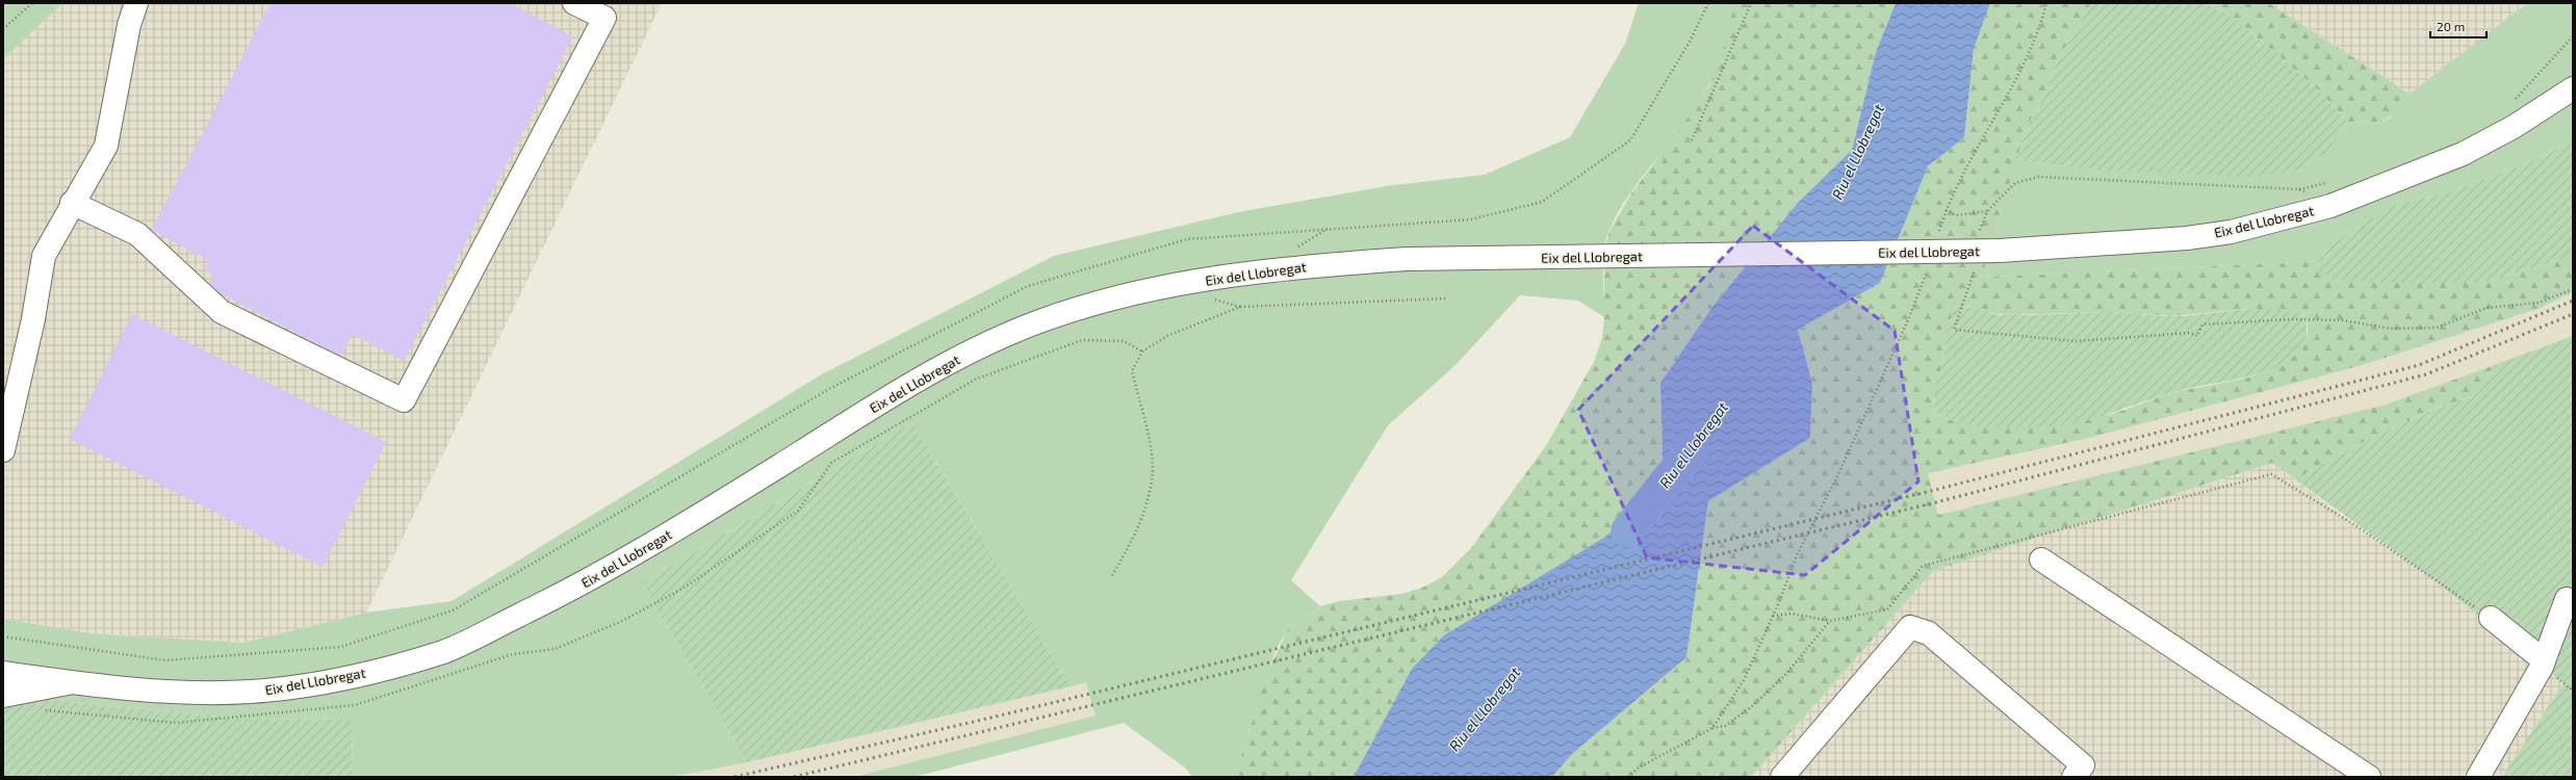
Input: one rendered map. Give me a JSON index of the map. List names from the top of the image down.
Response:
{
  "streets": {
    "main road": ["Eix del Llobregat"]
  },
  "water": ["Riu el Llobregat"],
  "scale_bar": "20 m"
}
